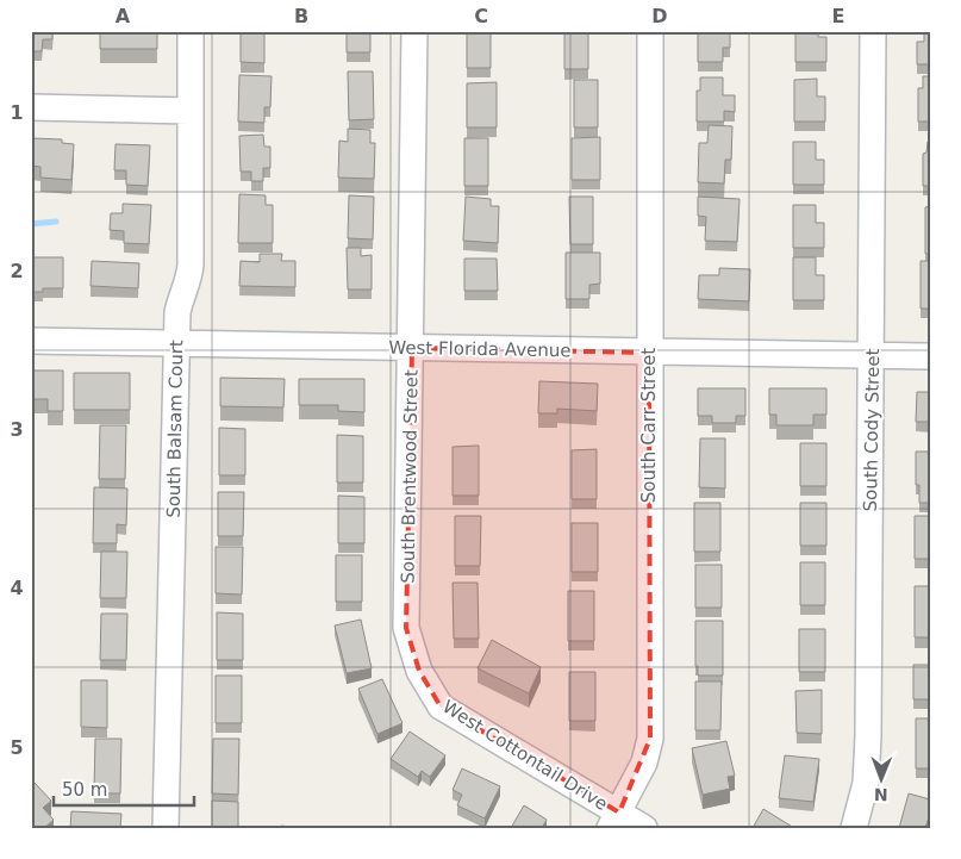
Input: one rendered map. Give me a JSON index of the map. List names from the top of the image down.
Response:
{
  "streets": {
    "street": [
      "West Florida Avenue",
      "South Carr Street",
      "South Balsam Court",
      "South Cody Street",
      "South Brentwood Street",
      "West Cottontail Drive"
    ]
  },
  "crossings": [
    ["West Florida Avenue", "South Carr Street"],
    ["West Florida Avenue", "South Balsam Court"],
    ["West Florida Avenue", "South Cody Street"],
    ["West Florida Avenue", "South Brentwood Street"],
    ["South Carr Street", "West Cottontail Drive"],
    ["South Brentwood Street", "West Cottontail Drive"]
  ],
  "scale_bar": "50 m",
  "north": "bottom",
  "grid": {
    "columns": [
      "A",
      "B",
      "C",
      "D",
      "E"
    ],
    "rows": [
      "1",
      "2",
      "3",
      "4",
      "5"
    ]
  }
}
